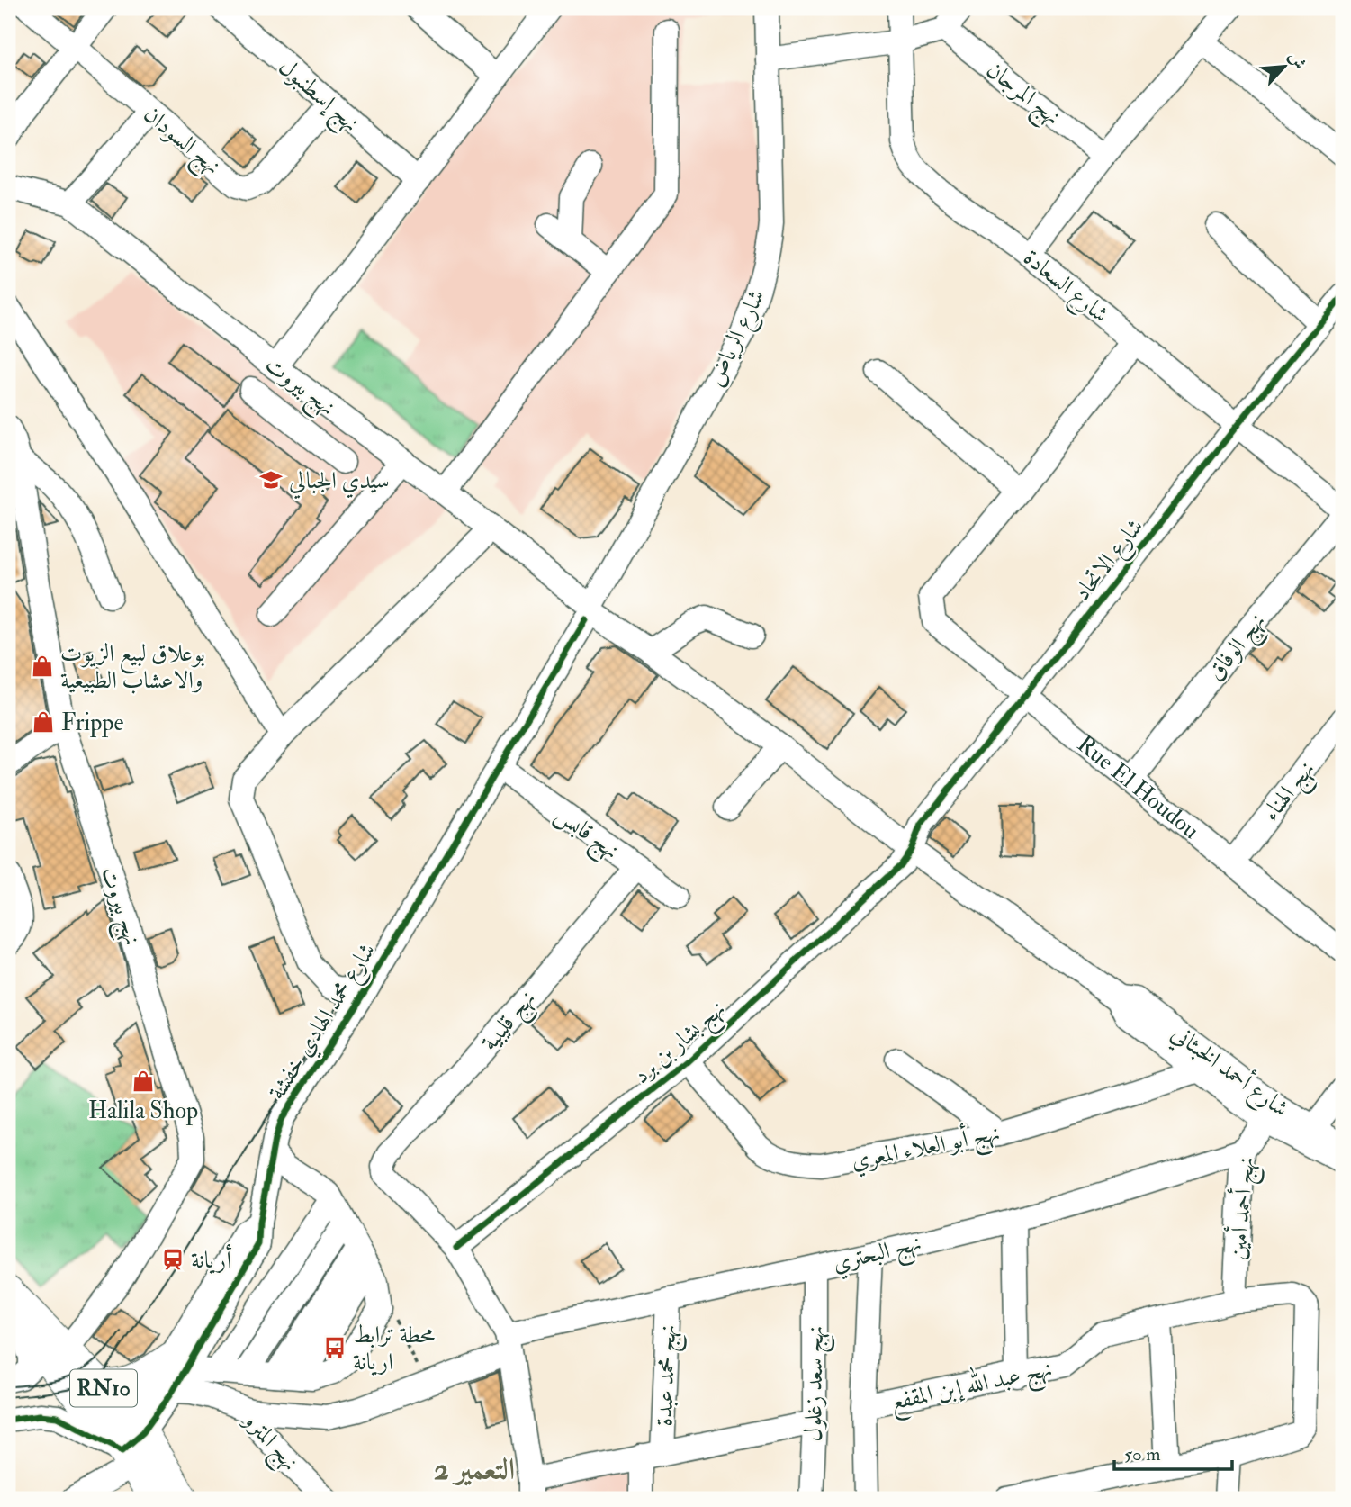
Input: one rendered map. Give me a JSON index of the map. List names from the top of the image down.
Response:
{
  "streets": {
    "main road": ["RN10"],
    "street": [
      "نهج المرجان",
      "نهج إسطنبول",
      "نهج السودان",
      "شارع السعادة",
      "شارع الرياض",
      "نهج بيروت",
      "شارع الاتحاد",
      "نهج الوفاق",
      "Rue El Houdou",
      "نهج الهناء",
      "نهج قابس",
      "نهج قليبية",
      "شارع محمد الهادي خفشة",
      "نهج بشار بن برد",
      "شارع أحمد الخبثاني",
      "نهج أبو العلاء المعري",
      "نهج أحمد أمين",
      "نهج البحتري",
      "نهج محمد عبدة",
      "نهج سعد زغلول",
      "نهج عبد الله إبن المقفع",
      "نهج المترو"
    ]
  },
  "crossings": [
    ["نهج إسطنبول", "نهج السودان"],
    ["شارع السعادة", "شارع الاتحاد"],
    ["شارع السعادة", "نهج الوفاق"],
    ["شارع الرياض", "نهج بيروت"],
    ["شارع الرياض", "شارع محمد الهادي خفشة"],
    ["نهج بيروت", "شارع الاتحاد"],
    ["نهج بيروت", "شارع محمد الهادي خفشة"],
    ["نهج بيروت", "نهج بشار بن برد"],
    ["نهج بيروت", "شارع أحمد الخبثاني"],
    ["نهج بيروت", "RN10"],
    ["شارع الاتحاد", "Rue El Houdou"],
    ["شارع الاتحاد", "نهج بشار بن برد"],
    ["نهج الوفاق", "Rue El Houdou"],
    ["Rue El Houdou", "نهج الهناء"],
    ["نهج قابس", "نهج قليبية"],
    ["نهج قابس", "شارع محمد الهادي خفشة"],
    ["نهج قليبية", "نهج بشار بن برد"],
    ["شارع محمد الهادي خفشة", "RN10"],
    ["شارع محمد الهادي خفشة", "نهج المترو"],
    ["نهج بشار بن برد", "نهج أبو العلاء المعري"],
    ["نهج أحمد أمين", "نهج البحتري"],
    ["نهج أحمد أمين", "نهج عبد الله إبن المقفع"],
    ["نهج البحتري", "نهج محمد عبدة"],
    ["نهج البحتري", "نهج سعد زغلول"],
    ["نهج البحتري", "نهج المترو"]
  ],
  "districts": ["التعمير 2"],
  "places": {
    "school or university": ["سيدي الجبالي"],
    "shop": ["بوعلاق لبيع الزيوت والاعشاب الطبيعية", "Frippe", "Halila Shop"],
    "station": ["أريانة"],
    "bus stop": ["محطة ترابط اريانة"]
  },
  "scale_bar": "50 m",
  "north": "top right"
}
